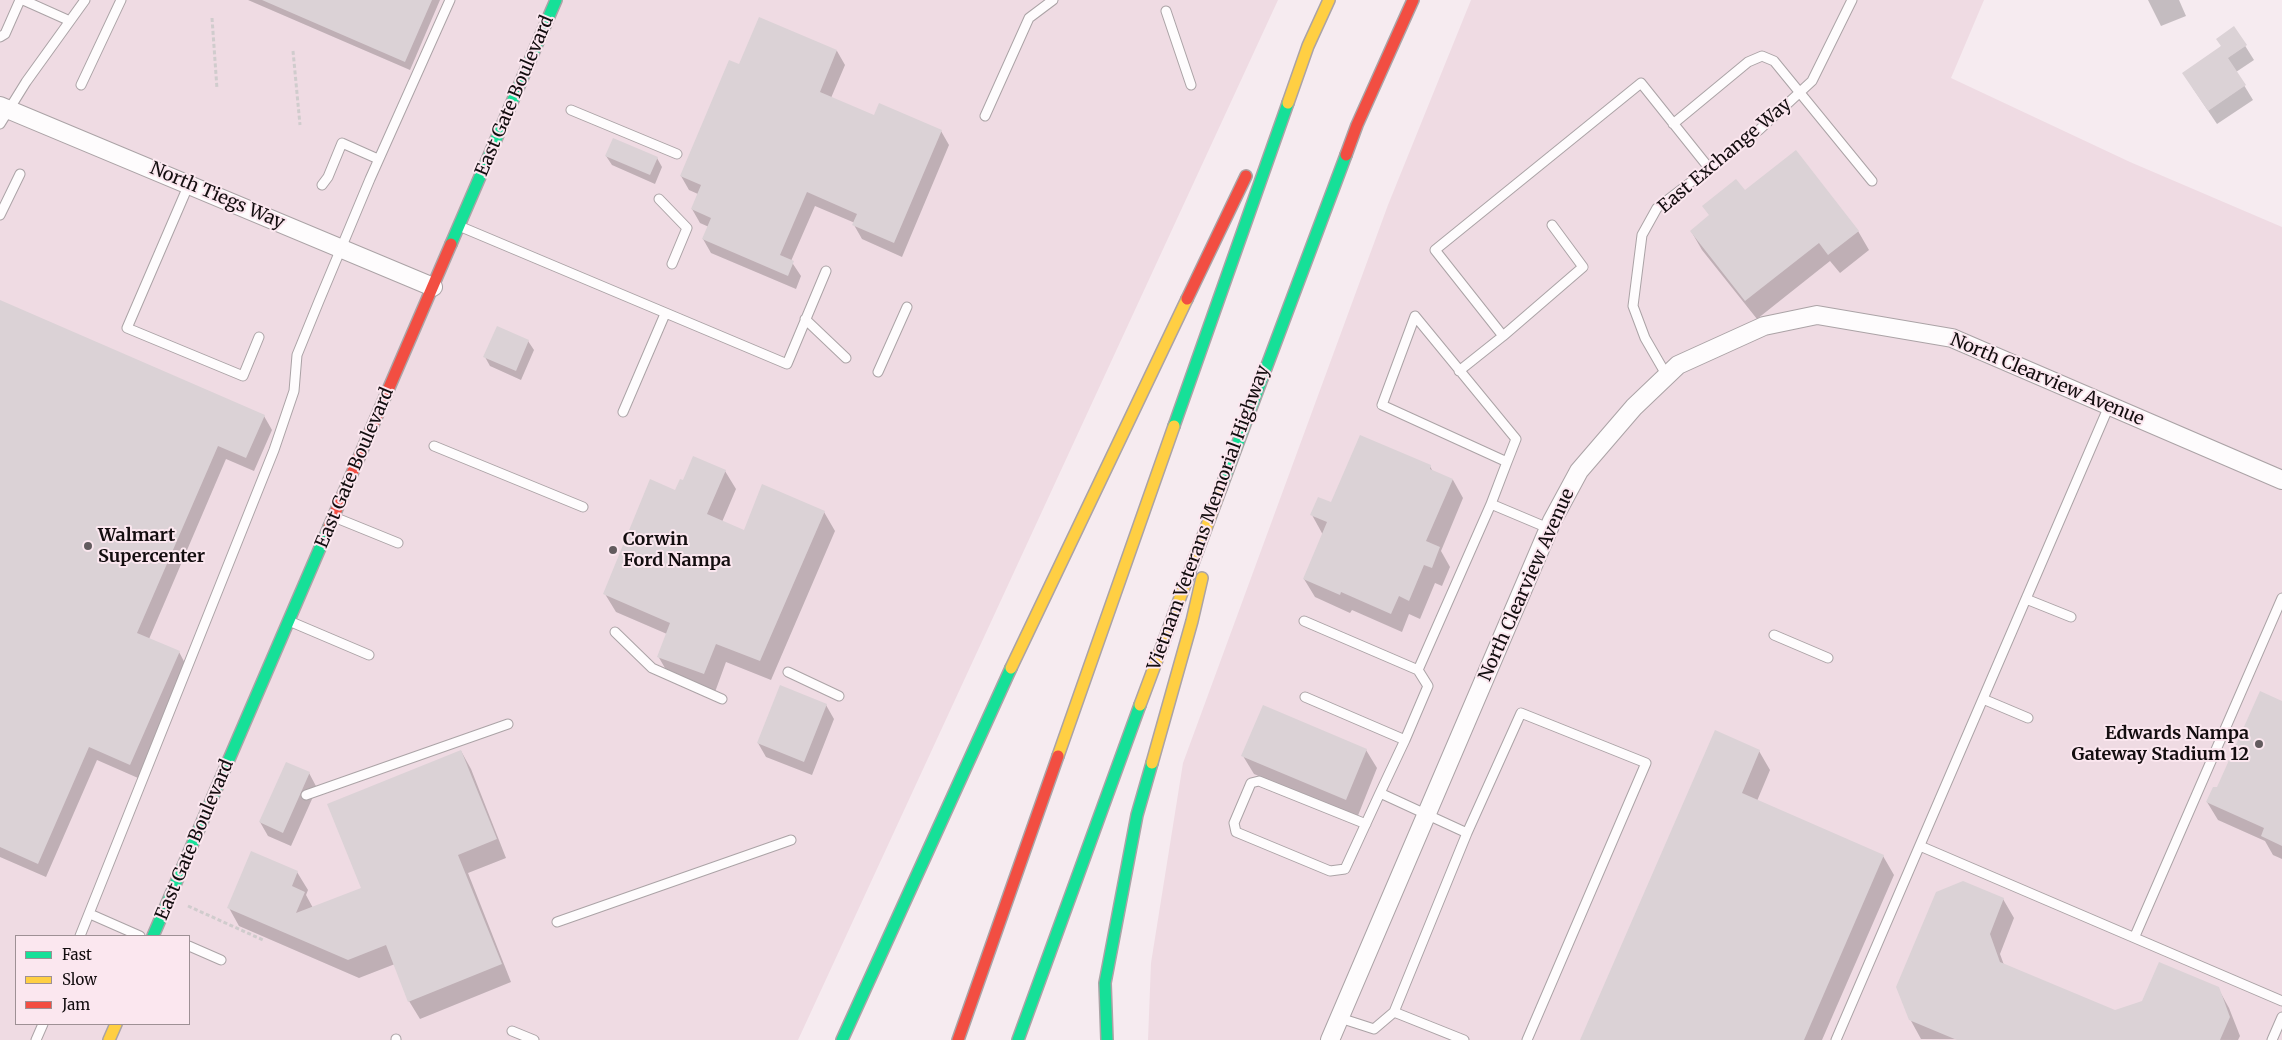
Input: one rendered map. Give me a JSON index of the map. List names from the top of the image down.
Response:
{
  "streets": {
    "main road": ["East Gate Boulevard", "Vietnam Veterans Memorial Highway"],
    "street": ["North Tiegs Way", "North Clearview Avenue"],
    "lane": ["East Exchange Way"]
  },
  "crossings": [
    ["East Gate Boulevard", "North Tiegs Way"],
    ["East Exchange Way", "North Clearview Avenue"]
  ],
  "places": ["Walmart Supercenter", "Corwin Ford Nampa", "Edwards Nampa Gateway Stadium 12"],
  "legend": ["Fast", "Slow", "Jam"]
}
